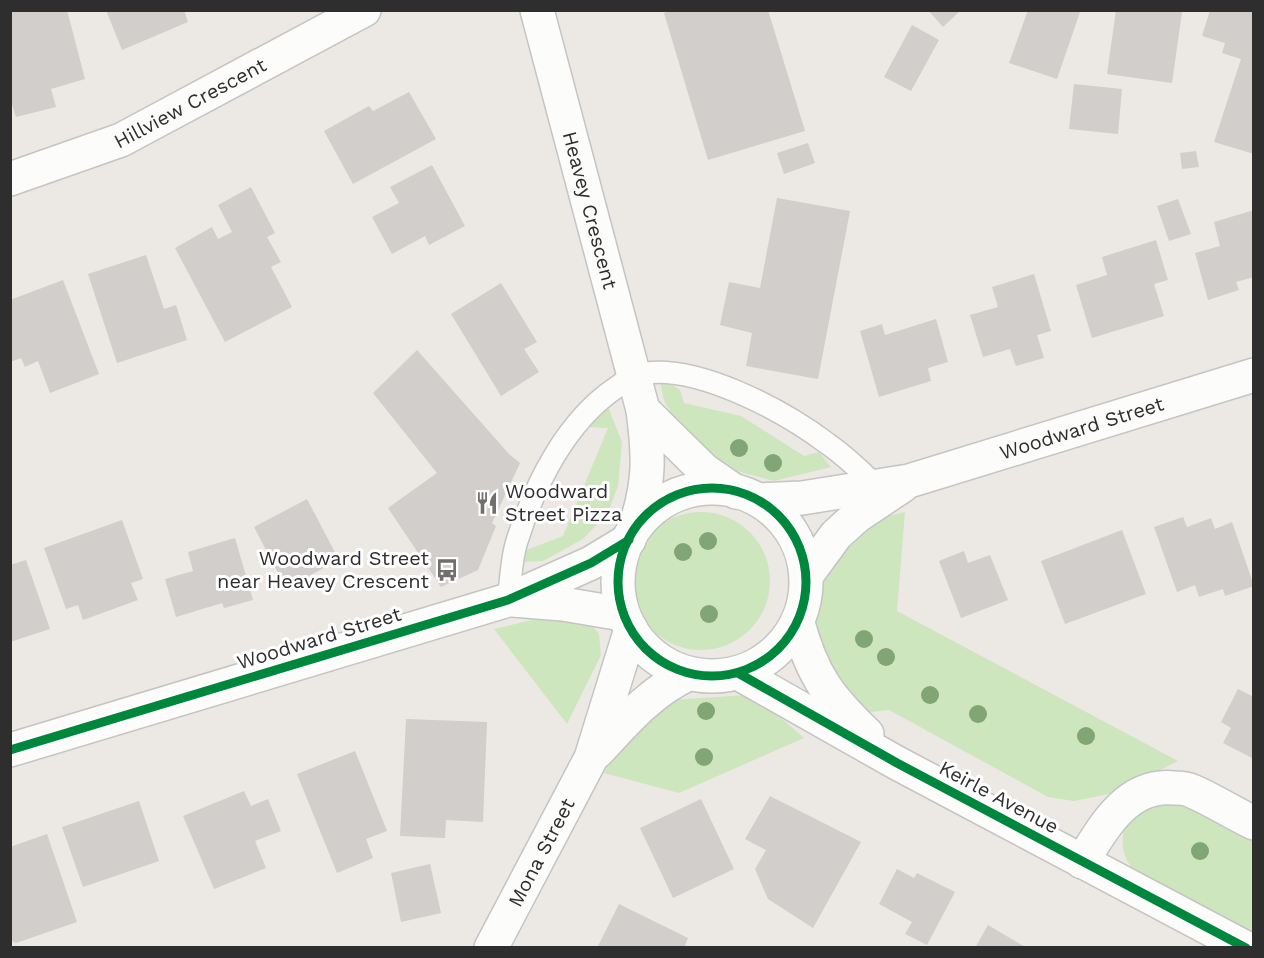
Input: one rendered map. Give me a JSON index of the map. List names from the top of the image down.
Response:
{
  "streets": {
    "street": [
      "Hillview Crescent",
      "Heavey Crescent",
      "Woodward Street",
      "Keirle Avenue",
      "Mona Street"
    ]
  },
  "crossings": [
    ["Heavey Crescent", "Woodward Street"],
    ["Heavey Crescent", "Keirle Avenue"],
    ["Heavey Crescent", "Mona Street"],
    ["Woodward Street", "Keirle Avenue"],
    ["Woodward Street", "Mona Street"],
    ["Keirle Avenue", "Mona Street"]
  ],
  "places": {
    "restaurant": ["Woodward Street Pizza"],
    "bus stop": ["Woodward Street near Heavey Crescent"]
  }
}
